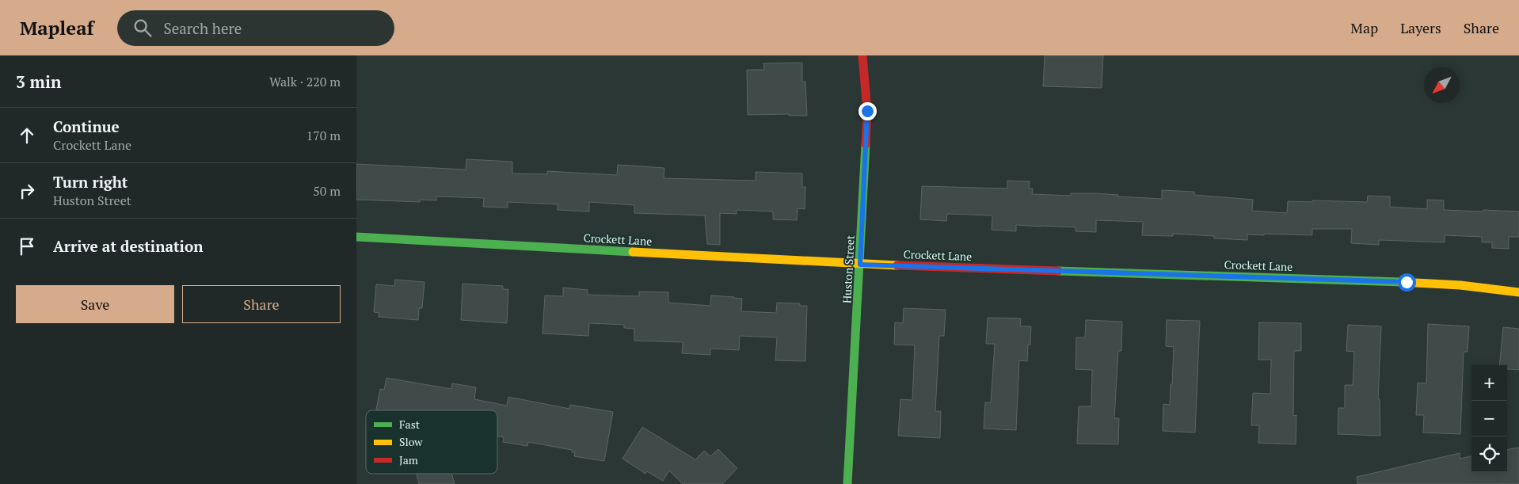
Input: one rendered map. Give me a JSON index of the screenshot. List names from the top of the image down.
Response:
{
  "streets": {
    "street": ["Crockett Lane", "Huston Street"]
  },
  "crossings": [
    ["Crockett Lane", "Huston Street"]
  ],
  "legend": ["Fast", "Slow", "Jam"],
  "north": "bottom left",
  "page": {
    "header": "Mapleaf",
    "search": "Search here",
    "nav": ["Map", "Layers", "Share"],
    "heading": ["3 min", "Walk · 220 m"],
    "list": [
      ["Continue", "Crockett Lane", "170 m"],
      ["Turn right", "Huston Street", "50 m"],
      "Arrive at destination"
    ],
    "buttons": ["Save", "Share"],
    "map_buttons": ["+", "−"]
  }
}
